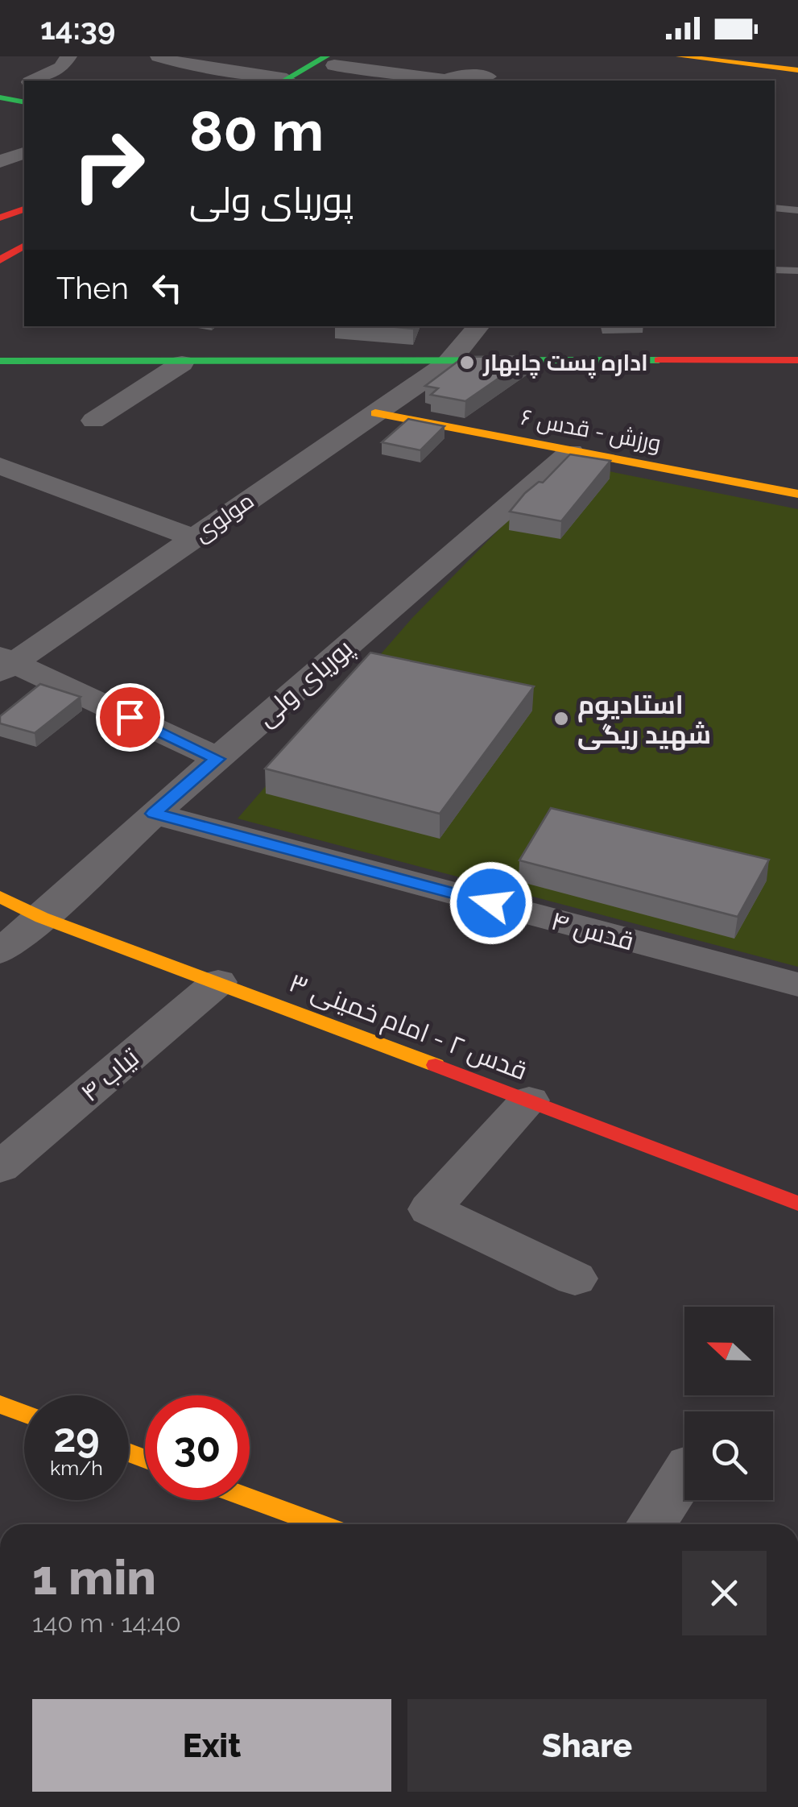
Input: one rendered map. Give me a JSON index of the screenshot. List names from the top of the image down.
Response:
{
  "streets": {
    "street": [
      "ورزش - قدس ۶",
      "مولوی",
      "پوریای ولی",
      "قدس ۴",
      "قدس ۲ - امام خمینی ۳",
      "تیاب ۴"
    ]
  },
  "crossings": [
    ["ورزش - قدس ۶", "مولوی"],
    ["ورزش - قدس ۶", "پوریای ولی"],
    ["پوریای ولی", "قدس ۴"],
    ["پوریای ولی", "قدس ۲ - امام خمینی ۳"],
    ["قدس ۲ - امام خمینی ۳", "تیاب ۴"]
  ],
  "places": ["اداره پست چابهار", "استادیوم شهید ریگی"],
  "north": "left",
  "page": {
    "status": "14:39",
    "turn": ["80 m", "پوریای ولی"],
    "then": "Then",
    "speed": "29 km/h",
    "limit": "30",
    "heading": ["1 min", "140 m · 14:40"],
    "buttons": ["Exit", "Share"]
  }
}
